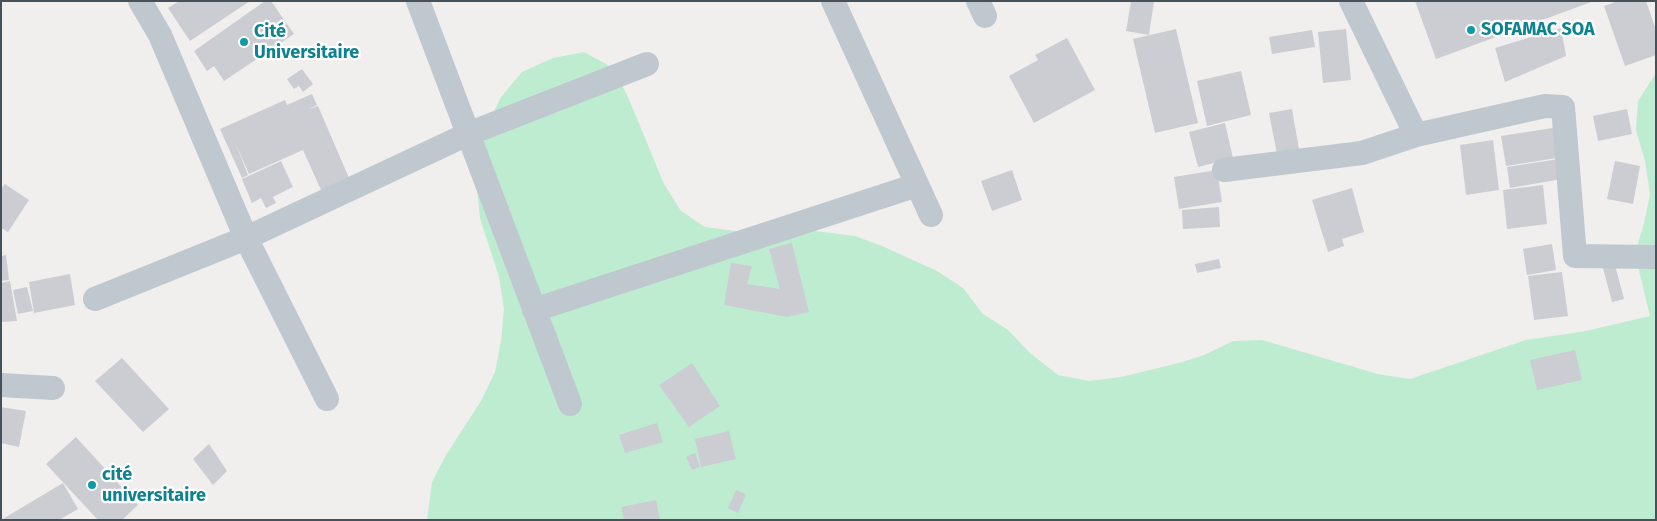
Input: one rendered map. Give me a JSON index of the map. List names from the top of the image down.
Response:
{
  "places": ["SOFAMAC SOA", "Cité Universitaire", "cité universitaire"]
}
